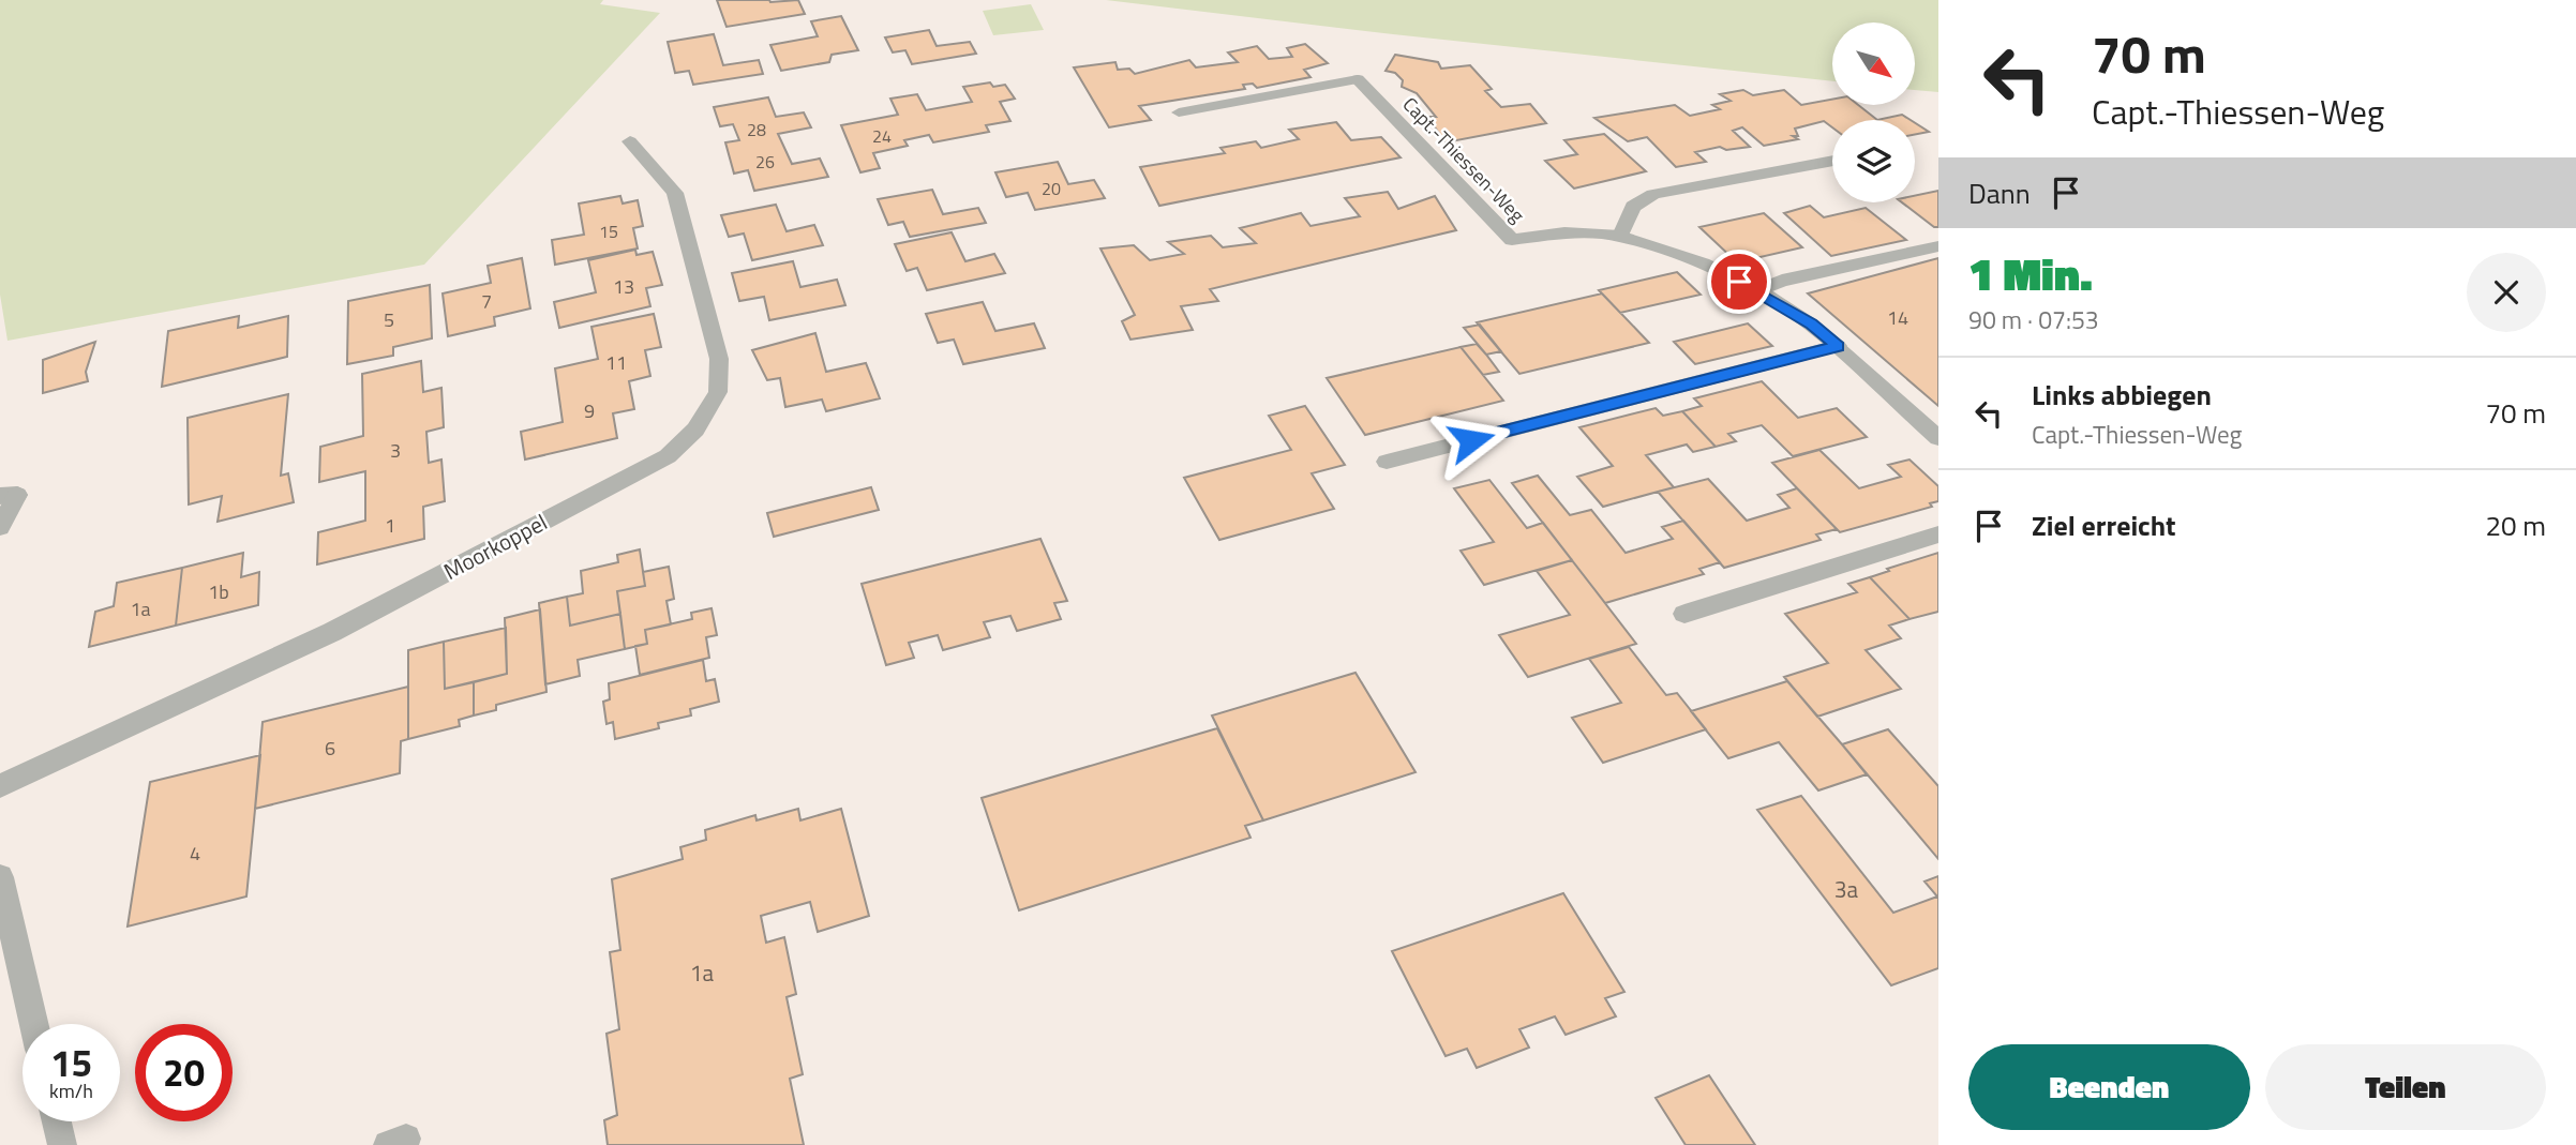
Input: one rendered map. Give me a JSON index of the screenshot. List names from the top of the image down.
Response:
{
  "streets": {
    "street": ["Capt.-Thiessen-Weg", "Moorkoppel"]
  },
  "house_numbers": [
    "28",
    "24",
    "26",
    "20",
    "15",
    "13",
    "7",
    "14",
    "5",
    "11",
    "9",
    "3",
    "1",
    "1b",
    "1a",
    "6",
    "4",
    "3a",
    "1a"
  ],
  "north": "bottom right",
  "page": {
    "turn": ["70 m", "Capt.-Thiessen-Weg"],
    "then": "Dann",
    "heading": ["1 Min.", "90 m · 07:53"],
    "list": [
      {
        "name": "Links abbiegen",
        "note": "Capt.-Thiessen-Weg",
        "value": "70 m"
      },
      {
        "name": "Ziel erreicht",
        "value": "20 m"
      }
    ],
    "speed": "15 km/h",
    "limit": "20",
    "buttons": ["Beenden", "Teilen"]
  }
}
